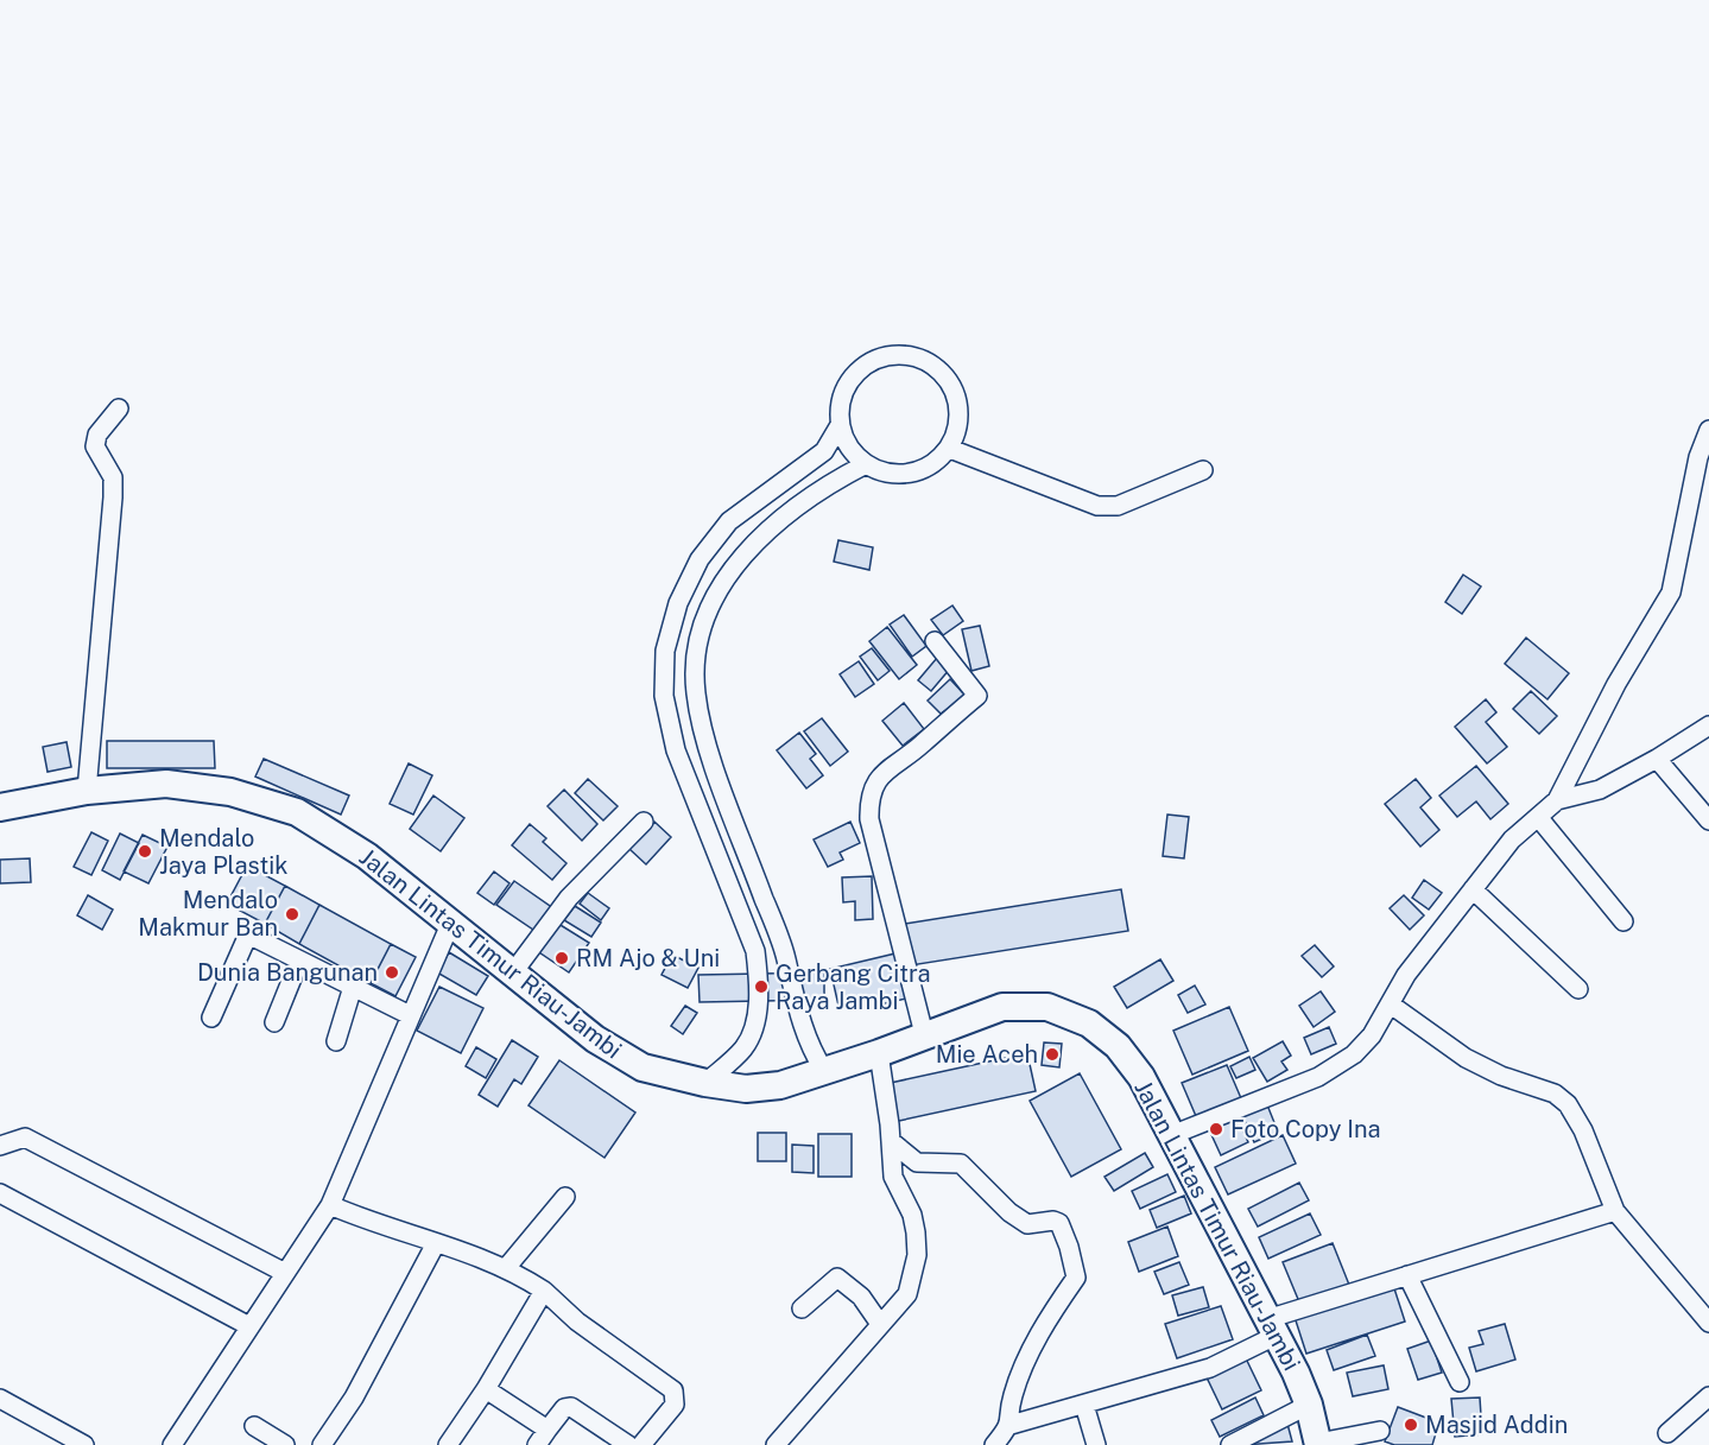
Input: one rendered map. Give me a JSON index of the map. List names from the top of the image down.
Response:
{
  "streets": {
    "highway": ["Jalan Lintas Timur Riau-Jambi"]
  },
  "places": [
    "Mendalo Jaya Plastik",
    "Mendalo Makmur Ban",
    "RM Ajo & Uni",
    "Dunia Bangunan",
    "Gerbang Citra Raya Jambi",
    "Mie Aceh",
    "Foto Copy Ina",
    "Masjid Addin"
  ]
}
